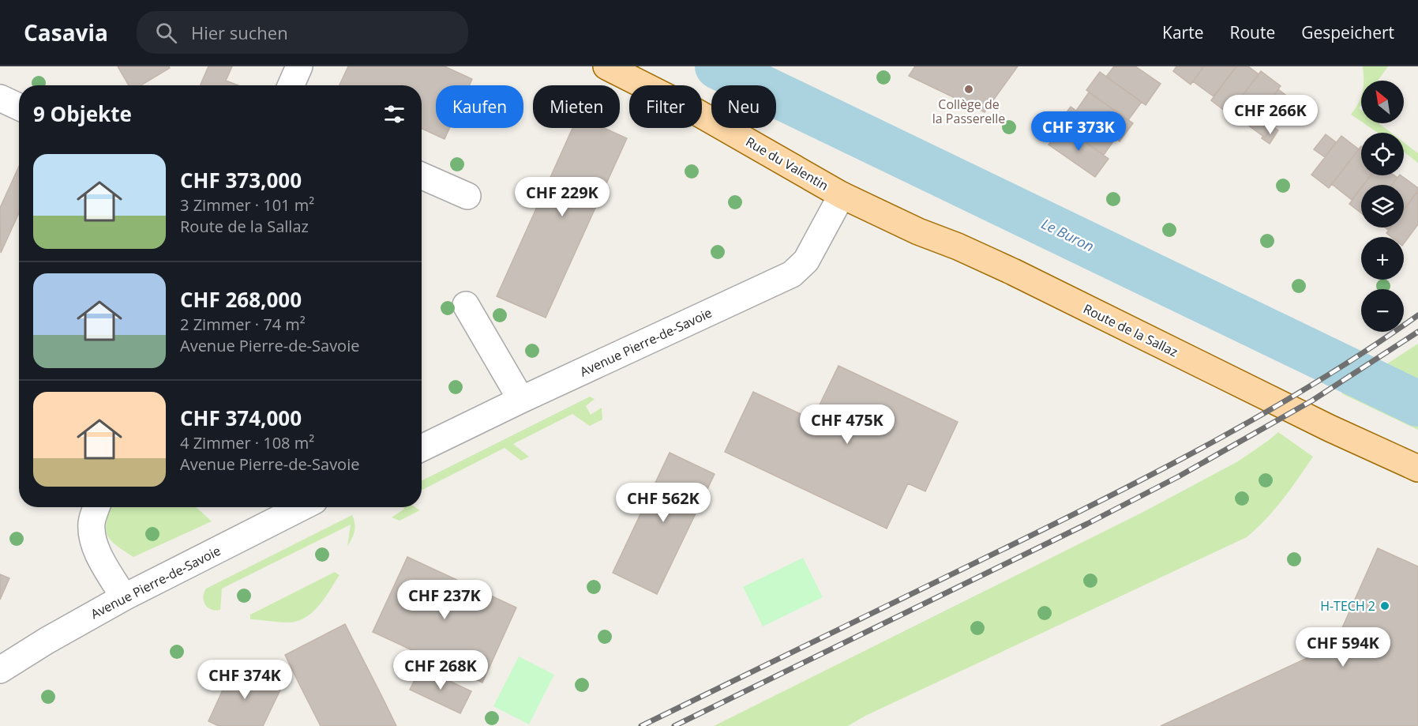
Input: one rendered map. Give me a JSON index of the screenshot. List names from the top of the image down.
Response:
{
  "streets": {
    "main road": ["Rue du Valentin", "Route de la Sallaz"],
    "street": ["Avenue Pierre-de-Savoie"]
  },
  "crossings": [
    ["Rue du Valentin", "Route de la Sallaz"],
    ["Rue du Valentin", "Avenue Pierre-de-Savoie"],
    ["Route de la Sallaz", "Avenue Pierre-de-Savoie"]
  ],
  "water": ["Le Buron"],
  "places": ["Collège de la Passerelle", "H-TECH 2"],
  "north": "top left",
  "page": {
    "header": "Casavia",
    "search": "Hier suchen",
    "nav": ["Karte", "Route", "Gespeichert"],
    "map_buttons": ["+", "−"],
    "chip": [
      "Kaufen",
      "Mieten",
      "Filter",
      "Neu"
    ],
    "heading": "9 Objekte",
    "price": [
      "CHF 266K",
      "CHF 373K",
      "CHF 229K",
      "CHF 475K",
      "CHF 562K",
      "CHF 237K",
      "CHF 594K",
      "CHF 268K",
      "CHF 374K"
    ],
    "list": [
      {
        "name": "CHF 373,000",
        "note": "3 Zimmer · 101 m² · Route de la Sallaz"
      },
      {
        "name": "CHF 268,000",
        "note": "2 Zimmer · 74 m² · Avenue Pierre-de-Savoie"
      },
      {
        "name": "CHF 374,000",
        "note": "4 Zimmer · 108 m² · Avenue Pierre-de-Savoie"
      }
    ]
  }
}
